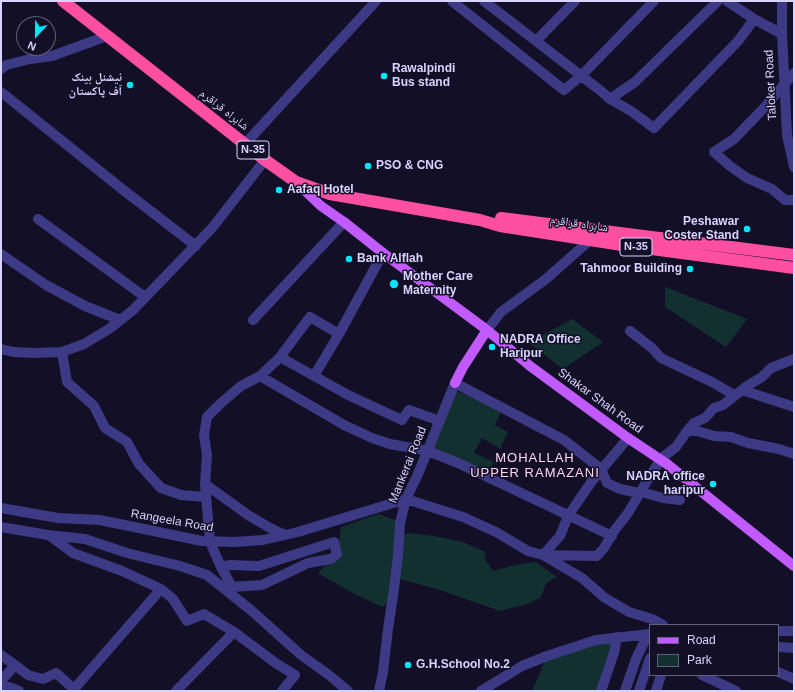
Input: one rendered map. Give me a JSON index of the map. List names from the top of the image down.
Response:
{
  "streets": {
    "highway": ["شاہراہ قراقرم", "N-35"],
    "main road": ["Shakar Shah Road", "Mankerai Road"],
    "street": ["Taloker Road", "Rangeela Road"]
  },
  "crossings": [
    ["شاہراہ قراقرم", "Shakar Shah Road"],
    ["Shakar Shah Road", "Mankerai Road"],
    ["Mankerai Road", "Rangeela Road"]
  ],
  "districts": ["MOHALLAH UPPER RAMAZANI"],
  "places": [
    "Rawalpindi Bus stand",
    "نیشنل بینک آف پاکستان",
    "PSO & CNG",
    "Aafaq Hotel",
    "Peshawar Coster Stand",
    "Bank Alflah",
    "Tahmoor Building",
    "Mother Care Maternity",
    "NADRA Office Haripur",
    "NADRA office haripur",
    "G.H.School No.2"
  ],
  "legend": ["Road", "Park"],
  "north": "bottom"
}
